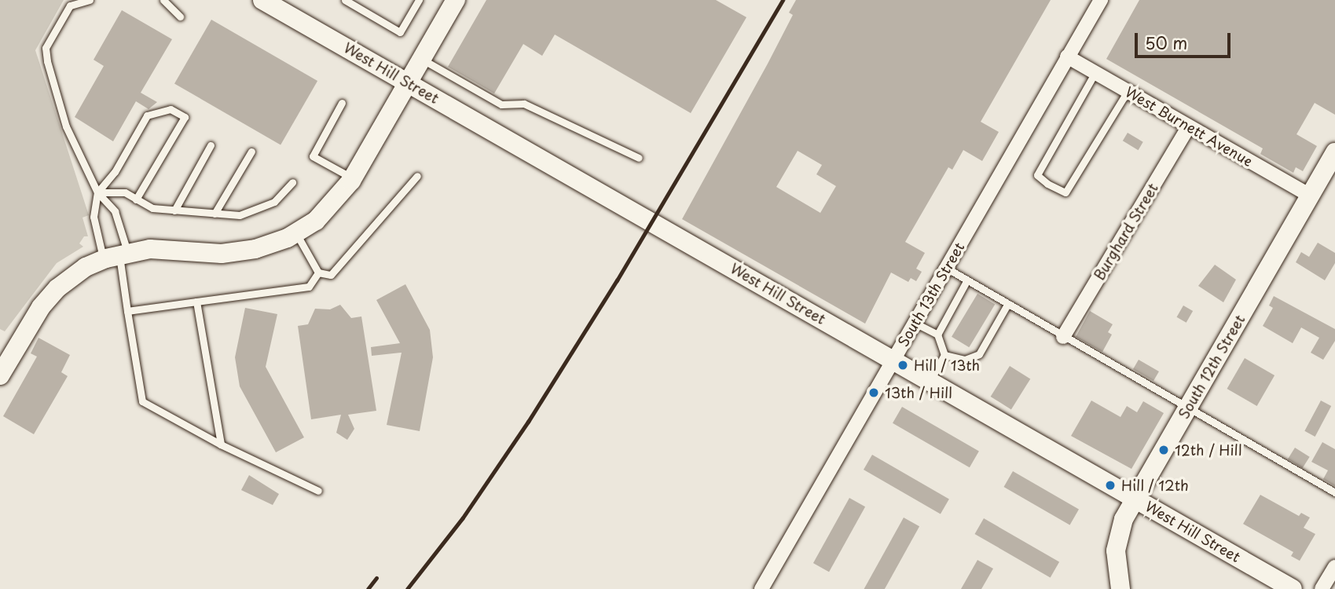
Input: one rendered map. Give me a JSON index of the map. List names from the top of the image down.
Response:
{
  "streets": {
    "street": [
      "West Hill Street",
      "West Burnett Avenue",
      "Burghard Street",
      "South 13th Street",
      "South 12th Street"
    ]
  },
  "crossings": [
    ["West Hill Street", "South 13th Street"],
    ["West Hill Street", "South 12th Street"],
    ["West Burnett Avenue", "Burghard Street"],
    ["West Burnett Avenue", "South 13th Street"],
    ["West Burnett Avenue", "South 12th Street"]
  ],
  "places": [
    "Hill / 13th",
    "13th / Hill",
    "12th / Hill",
    "Hill / 12th"
  ],
  "scale_bar": "50 m"
}
